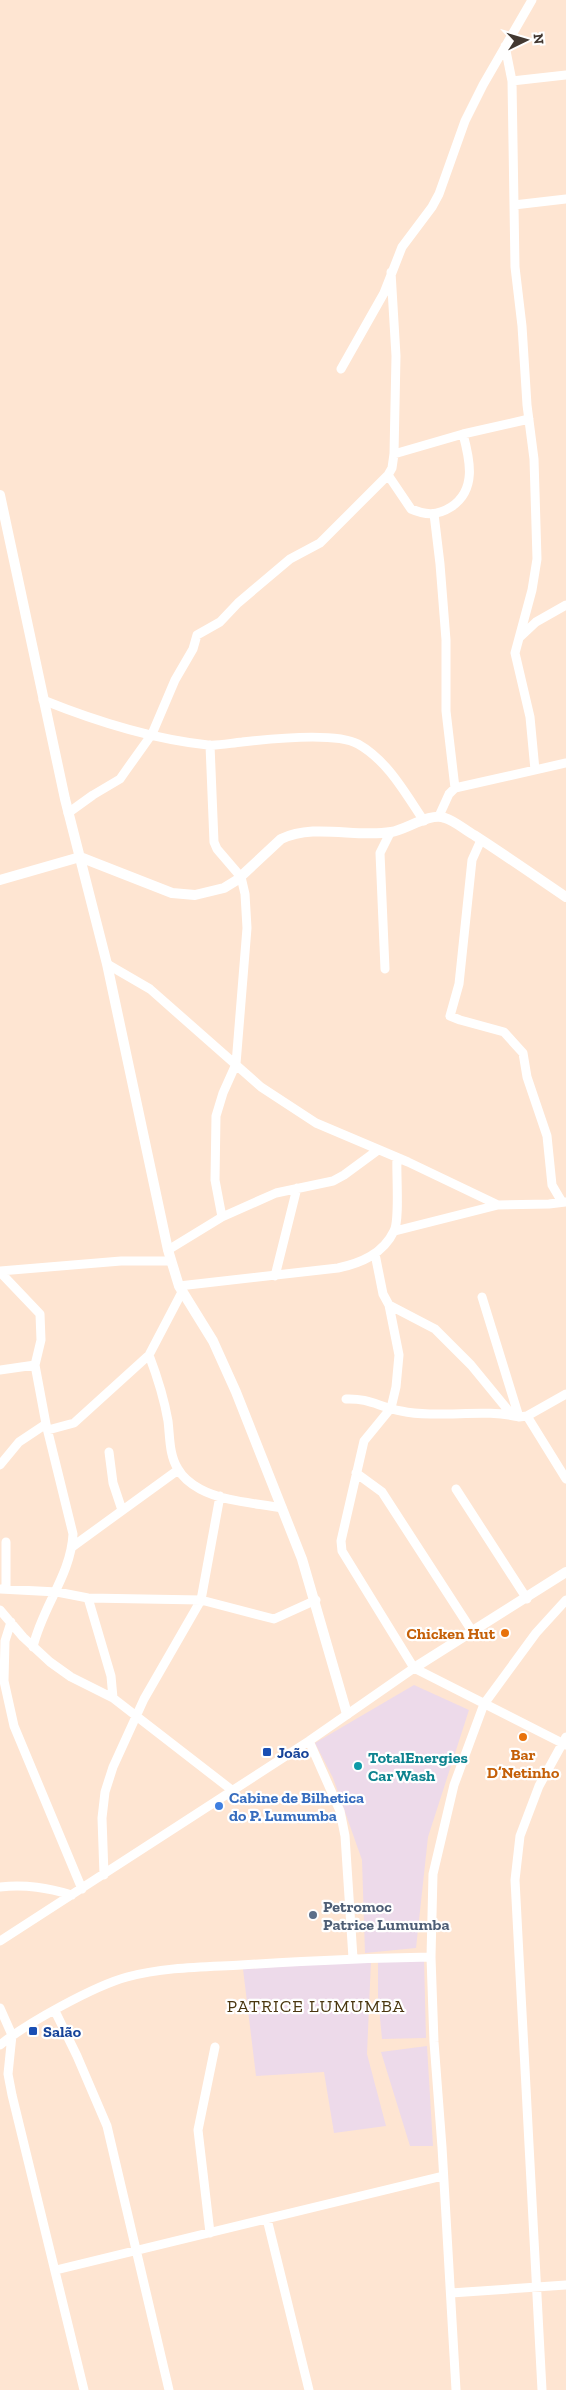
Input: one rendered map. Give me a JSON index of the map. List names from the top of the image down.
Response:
{
  "districts": ["PATRICE LUMUMBA"],
  "places": {
    "other": [
      "Chicken Hut",
      "Bar D’Netinho",
      "TotalEnergies Car Wash",
      "Cabine de Bilhetica do P. Lumumba",
      "Petromoc Patrice Lumumba"
    ],
    "transit": ["João", "Salão"]
  },
  "north": "right"
}
